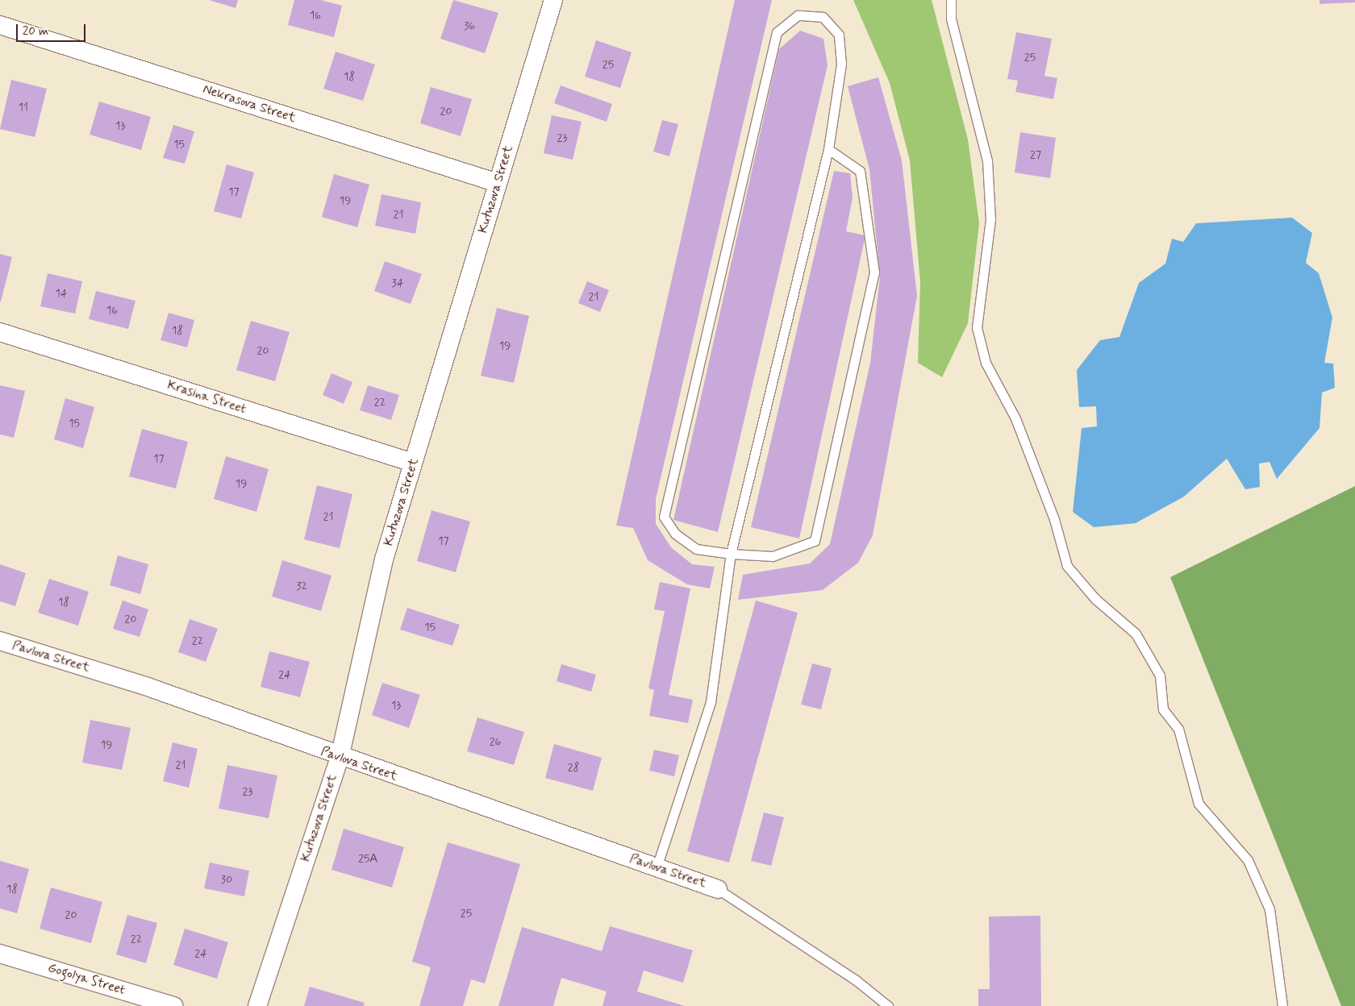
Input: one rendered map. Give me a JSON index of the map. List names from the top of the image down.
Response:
{
  "streets": {
    "street": [
      "Nekrasova Street",
      "Kutuzova Street",
      "Krasina Street",
      "Pavlova Street",
      "Gogolya Street"
    ]
  },
  "crossings": [
    ["Nekrasova Street", "Kutuzova Street"],
    ["Kutuzova Street", "Krasina Street"],
    ["Kutuzova Street", "Pavlova Street"]
  ],
  "house_numbers": [
    "16",
    "36",
    "25",
    "25",
    "18",
    "11",
    "20",
    "13",
    "23",
    "15",
    "27",
    "17",
    "19",
    "21",
    "34",
    "14",
    "21",
    "16",
    "18",
    "19",
    "20",
    "22",
    "15",
    "17",
    "19",
    "21",
    "17",
    "32",
    "18",
    "20",
    "15",
    "22",
    "24",
    "13",
    "26",
    "19",
    "21",
    "28",
    "23",
    "25А",
    "30",
    "18",
    "25",
    "20",
    "22",
    "24"
  ],
  "scale_bar": "20 m"
}
